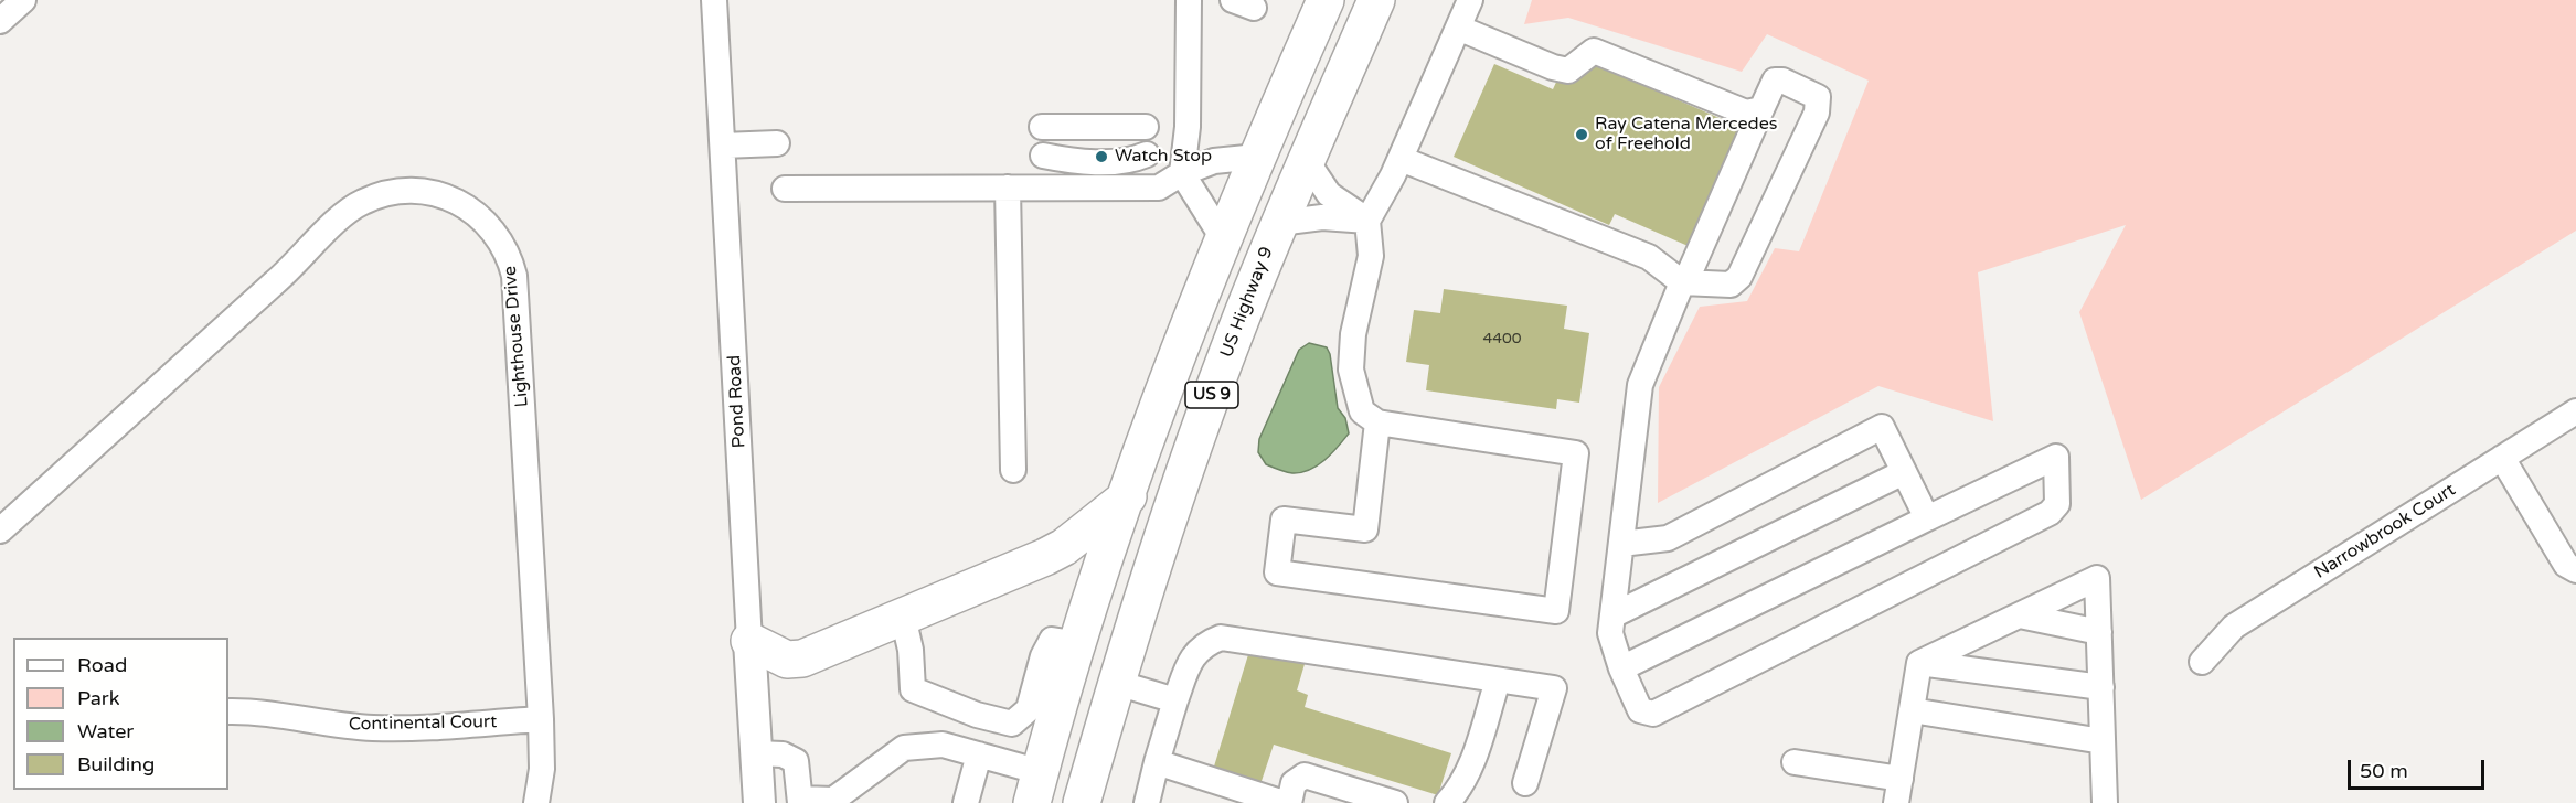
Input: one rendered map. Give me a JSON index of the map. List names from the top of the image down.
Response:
{
  "streets": {
    "highway": ["US Highway 9", "US 9"],
    "main road": ["Pond Road"],
    "street": ["Lighthouse Drive", "Narrowbrook Court", "Continental Court"]
  },
  "crossings": [
    ["Lighthouse Drive", "Continental Court"]
  ],
  "places": ["Ray Catena Mercedes of Freehold", "Watch Stop"],
  "house_numbers": ["4400"],
  "legend": [
    "Road",
    "Park",
    "Water",
    "Building"
  ],
  "scale_bar": "50 m"
}
